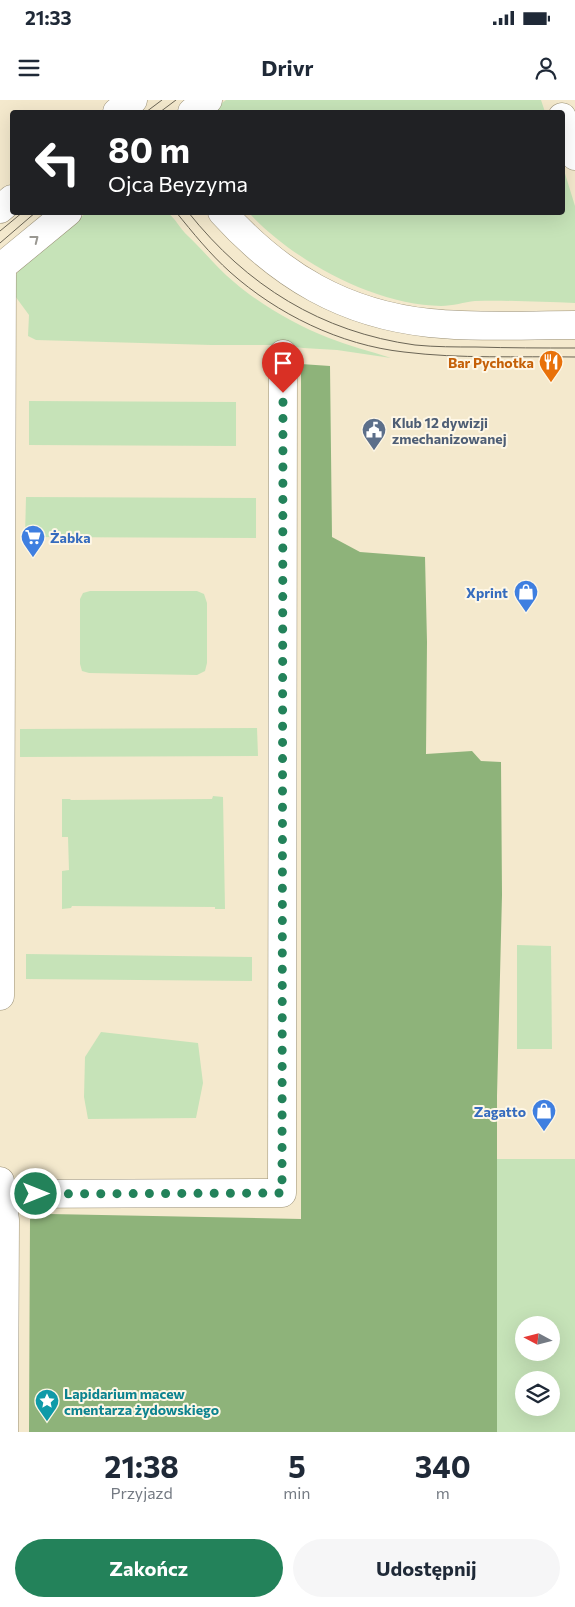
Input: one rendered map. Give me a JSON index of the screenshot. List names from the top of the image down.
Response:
{
  "places": {
    "restaurant": ["Bar Pychotka"],
    "public building": ["Klub 12 dywizji zmechanizowanej"],
    "supermarket": ["Żabka"],
    "shop": ["Xprint", "Zagatto"],
    "place": ["Lapidarium macew cmentarza żydowskiego"]
  },
  "north": "left",
  "page": {
    "status": "21:33",
    "header": "Drivr",
    "turn": ["80 m", "Ojca Beyzyma"],
    "eta": [
      "21:38",
      "Przyjazd",
      "5",
      "min",
      "340",
      "m"
    ],
    "buttons": ["Zakończ", "Udostępnij"]
  }
}
